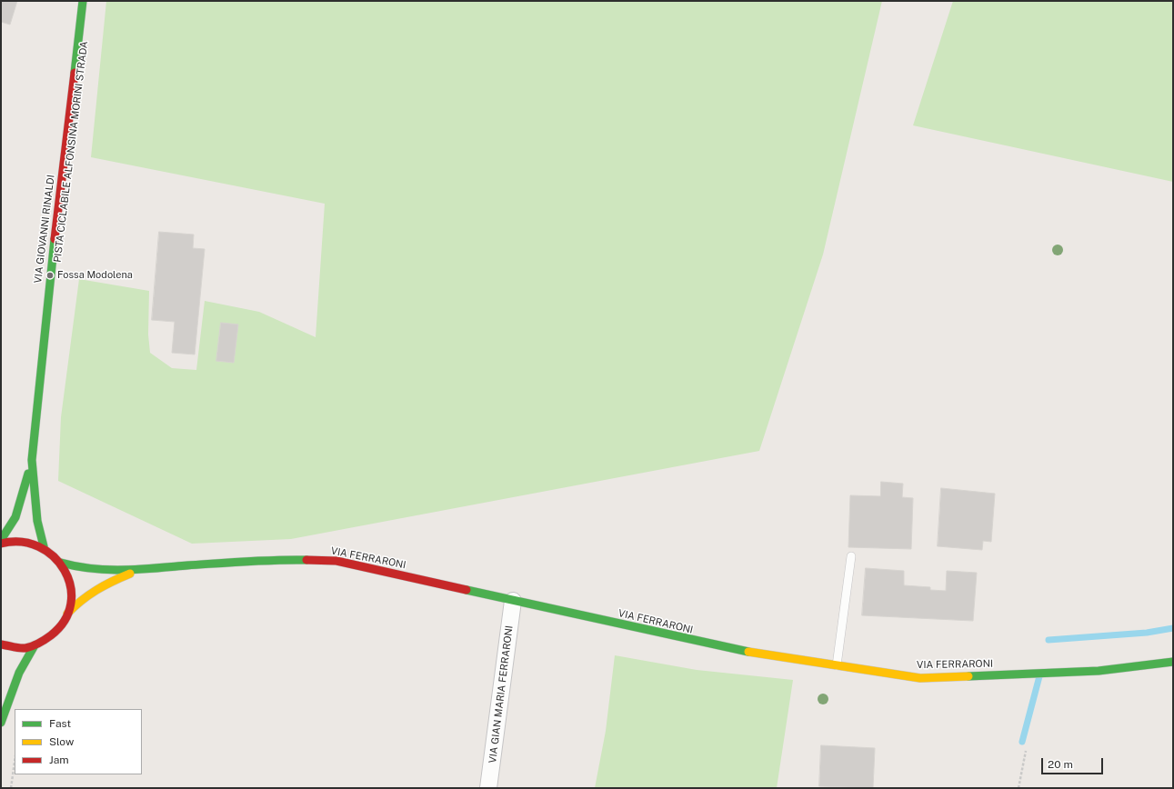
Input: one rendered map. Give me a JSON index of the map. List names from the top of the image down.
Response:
{
  "streets": {
    "main road": ["VIA GIOVANNI RINALDI", "VIA FERRARONI"],
    "street": ["VIA GIAN MARIA FERRARONI"]
  },
  "crossings": [
    ["VIA FERRARONI", "VIA GIAN MARIA FERRARONI"]
  ],
  "places": ["Fossa Modolena"],
  "legend": ["Fast", "Slow", "Jam"],
  "scale_bar": "20 m"
}
